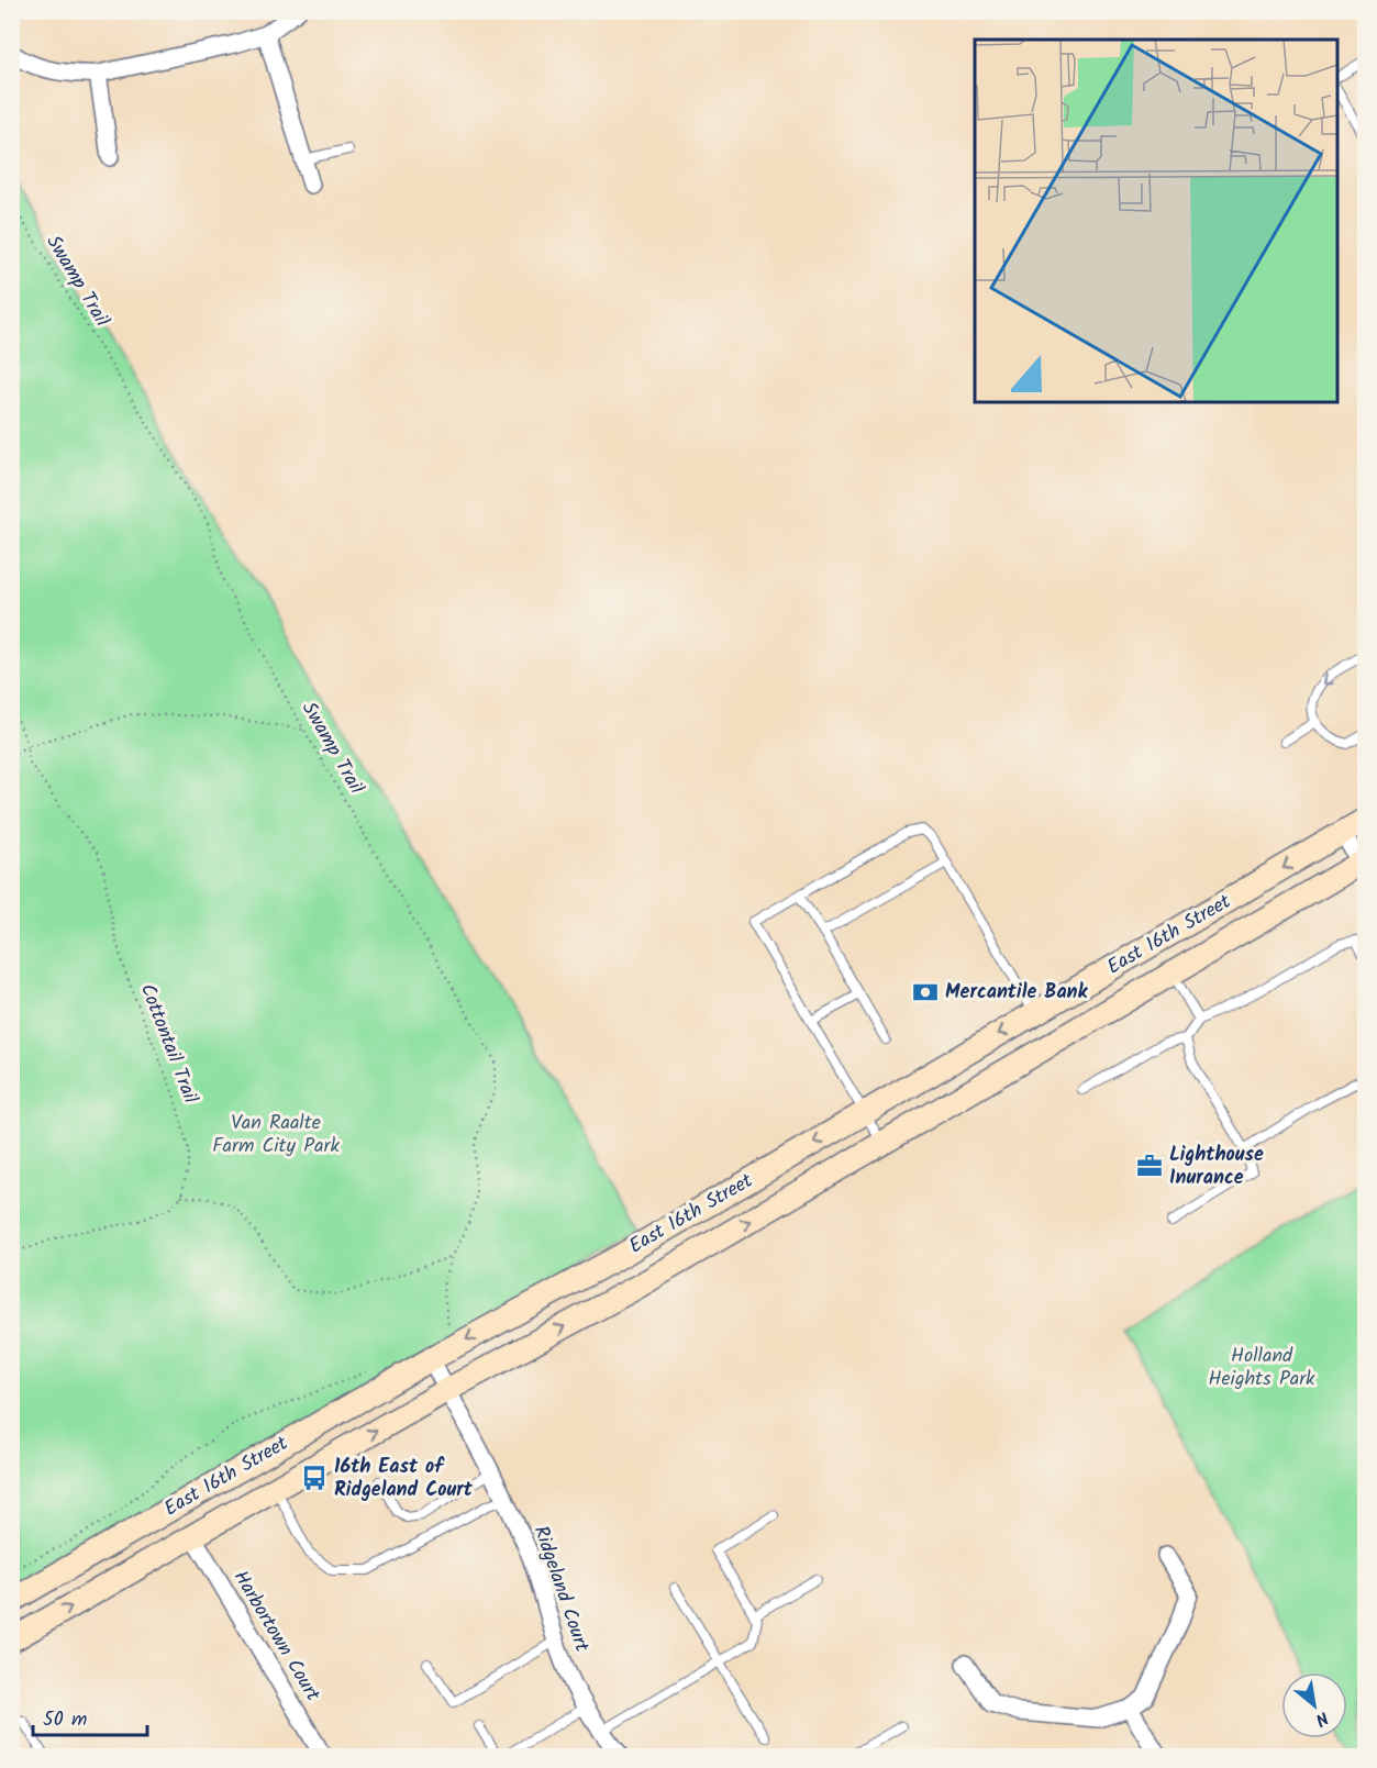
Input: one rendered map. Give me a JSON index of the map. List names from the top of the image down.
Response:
{
  "streets": {
    "main road": ["East 16th Street"],
    "street": ["Ridgeland Court", "Harbortown Court"],
    "path": ["Swamp Trail", "Cottontail Trail"]
  },
  "crossings": [
    ["East 16th Street", "Ridgeland Court"],
    ["East 16th Street", "Harbortown Court"]
  ],
  "parks": ["Van Raalte Farm City Park", "Holland Heights Park"],
  "places": {
    "bank": ["Mercantile Bank"],
    "office": ["Lighthouse Inurance"],
    "bus stop": ["16th East of Ridgeland Court"]
  },
  "scale_bar": "50 m",
  "north": "bottom right"
}
